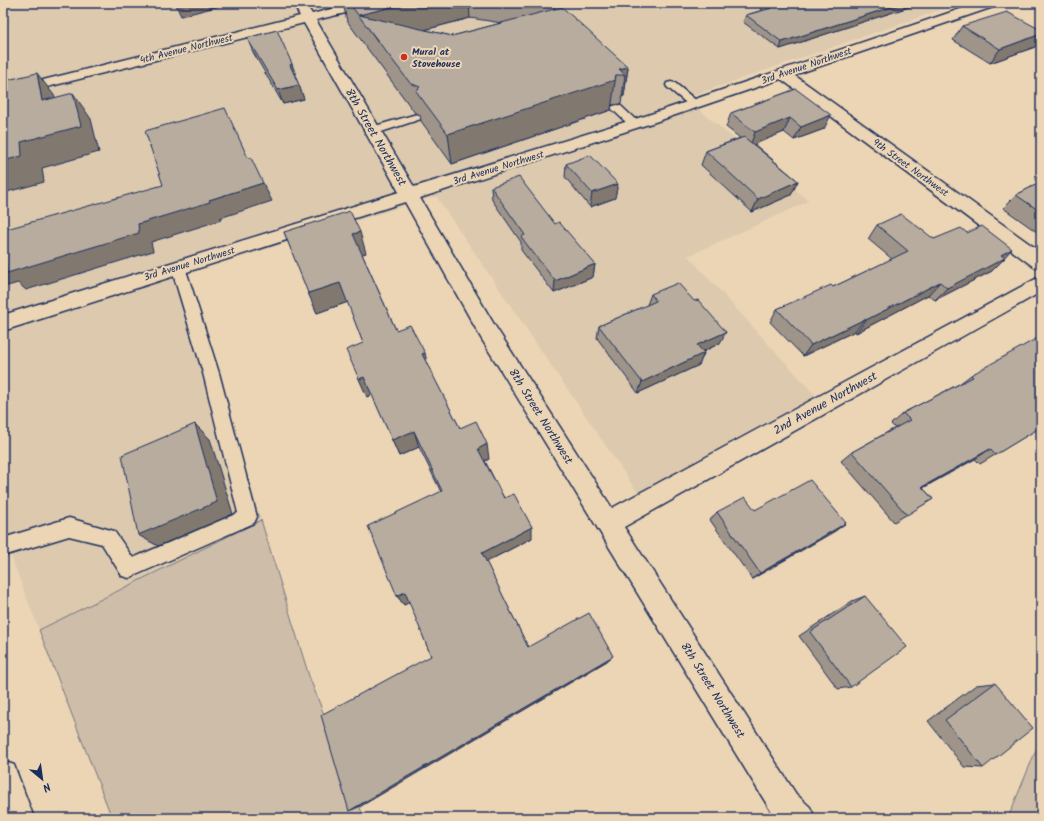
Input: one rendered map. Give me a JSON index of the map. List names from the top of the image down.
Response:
{
  "streets": {
    "street": [
      "4th Avenue Northwest",
      "3rd Avenue Northwest",
      "8th Street Northwest",
      "9th Street Northwest",
      "2nd Avenue Northwest"
    ]
  },
  "crossings": [
    ["4th Avenue Northwest", "8th Street Northwest"],
    ["3rd Avenue Northwest", "8th Street Northwest"],
    ["3rd Avenue Northwest", "9th Street Northwest"],
    ["8th Street Northwest", "2nd Avenue Northwest"]
  ],
  "places": ["Mural at Stovehouse"],
  "north": "bottom right"
}
